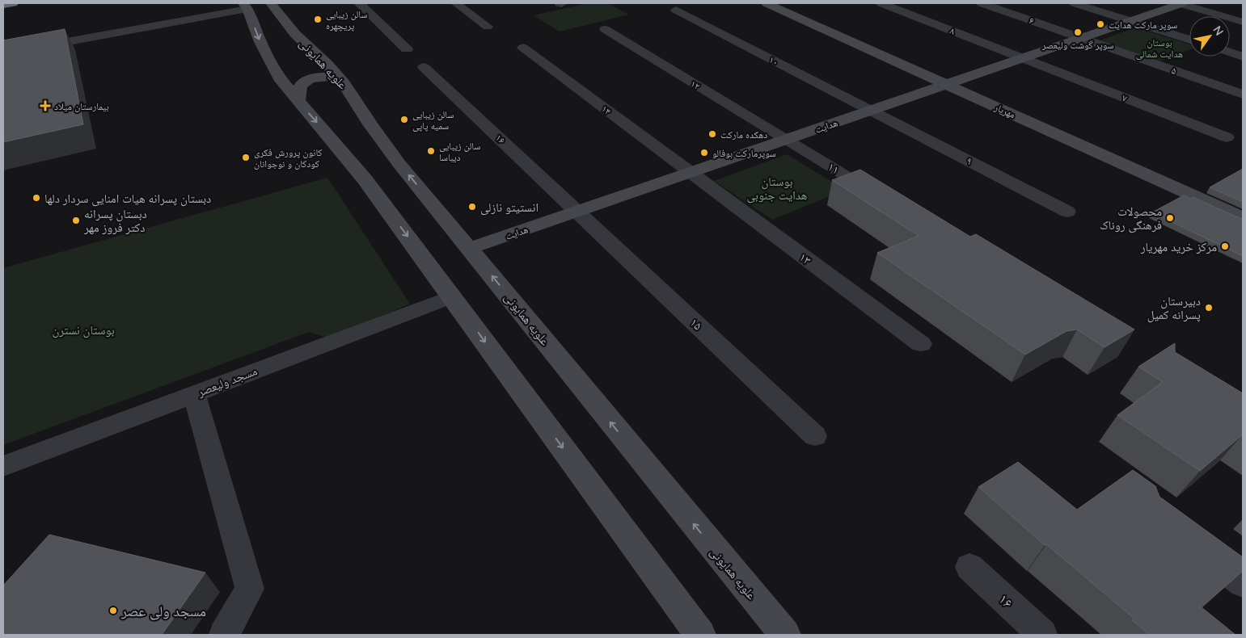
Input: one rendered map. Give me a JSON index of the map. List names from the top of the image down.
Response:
{
  "streets": {
    "main road": ["علویه همایونی", "مهریار", "هدایت"],
    "street": [
      "۶",
      "۸",
      "۱۰",
      "۵",
      "۱۲",
      "۷",
      "۱۴",
      "۱۶",
      "۹",
      "۱۱",
      "۱۳",
      "۱۵",
      "مسجد ولیعصر"
    ]
  },
  "crossings": [
    ["۶", "۵"],
    ["۶", "هدایت"],
    ["۸", "۷"],
    ["۸", "هدایت"],
    ["۱۰", "هدایت"],
    ["۱۰", "۹"],
    ["علویه همایونی", "هدایت"],
    ["۵", "هدایت"],
    ["۱۲", "هدایت"],
    ["۱۲", "۱۱"],
    ["۷", "هدایت"],
    ["۱۴", "هدایت"],
    ["۱۴", "۱۳"],
    ["مهریار", "هدایت"],
    ["هدایت", "۱۶"],
    ["هدایت", "۹"],
    ["هدایت", "۱۱"],
    ["هدایت", "۱۳"],
    ["هدایت", "۱۵"],
    ["۱۶", "۱۵"]
  ],
  "parks": ["بوستان هدایت شمالی", "بوستان هدایت جنوبی", "بوستان نسترن"],
  "places": {
    "other": [
      "سالن زیبایی پریچهره",
      "سوپر مارکت هدایت",
      "سوپر گوشت ولیعصر",
      "سالن زیبایی سمیه پاپی",
      "دهکده مارکت",
      "سالن زیبایی دیباسا",
      "سوپرمارکت بوفالو",
      "کانون پرورش فکری کودکان و نوجوانان",
      "دبستان پسرانه هیات امنایی سردار دلها",
      "انستیتو نازلی",
      "محصولات فرهنگی روناک",
      "دبستان پسرانه دکتر فروز مهر",
      "مرکز خرید مهریار",
      "دبیرستان پسرانه کمیل",
      "مسجد ولی عصر"
    ],
    "health": ["بیمارستان میلاد"]
  },
  "north": "top right"
}
